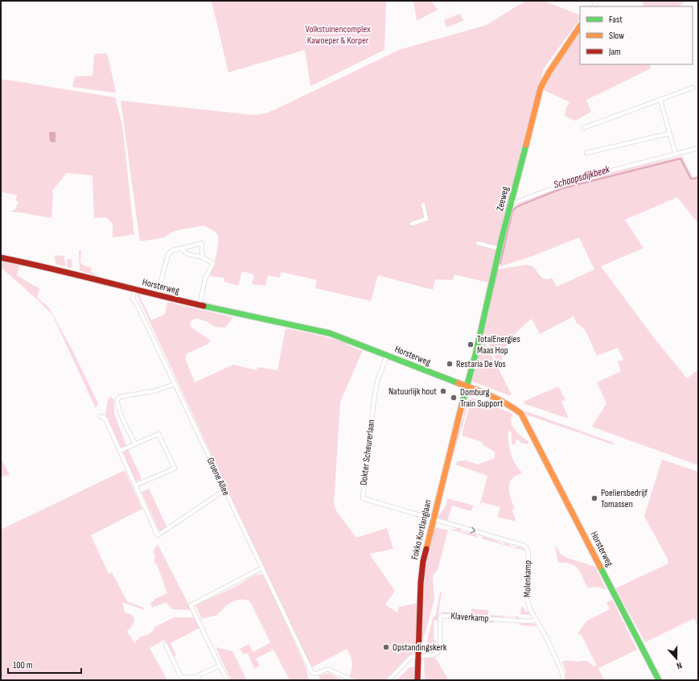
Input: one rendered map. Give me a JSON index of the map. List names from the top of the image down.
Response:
{
  "streets": {
    "main road": ["Zeeweg", "Horsterweg", "Fokko Kortlanglaan"],
    "street": [
      "Dokter Scheurerlaan",
      "Groene Allee",
      "Molenkamp",
      "Klaverkamp"
    ]
  },
  "crossings": [
    ["Zeeweg", "Horsterweg"],
    ["Zeeweg", "Fokko Kortlanglaan"],
    ["Horsterweg", "Dokter Scheurerlaan"],
    ["Horsterweg", "Groene Allee"],
    ["Horsterweg", "Fokko Kortlanglaan"],
    ["Dokter Scheurerlaan", "Fokko Kortlanglaan"],
    ["Dokter Scheurerlaan", "Molenkamp"],
    ["Fokko Kortlanglaan", "Molenkamp"],
    ["Fokko Kortlanglaan", "Klaverkamp"],
    ["Molenkamp", "Klaverkamp"]
  ],
  "one_way": ["Molenkamp"],
  "water": ["Schaapsdijkbeek"],
  "parks": ["Volkstuinencomplex Kawoeper & Korper"],
  "places": [
    "TotalEnergies Maas Hop",
    "Restaria De Vos",
    "Natuurlijk hout",
    "Domburg Train Support",
    "Poeliersbedrijf Tomassen",
    "Opstandingskerk"
  ],
  "legend": ["Fast", "Slow", "Jam"],
  "scale_bar": "100 m",
  "north": "bottom"
}
